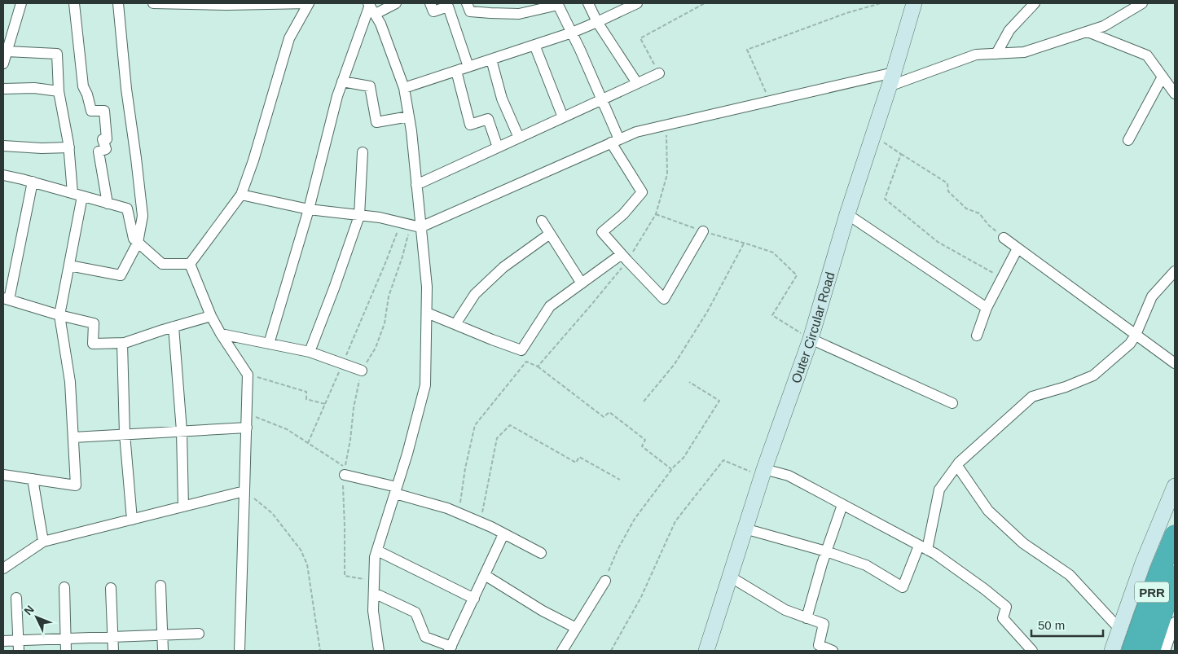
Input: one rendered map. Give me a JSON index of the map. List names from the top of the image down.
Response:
{
  "streets": {
    "highway": ["PRR"],
    "street": ["Outer Circular Road"]
  },
  "scale_bar": "50 m",
  "north": "top left"
}
